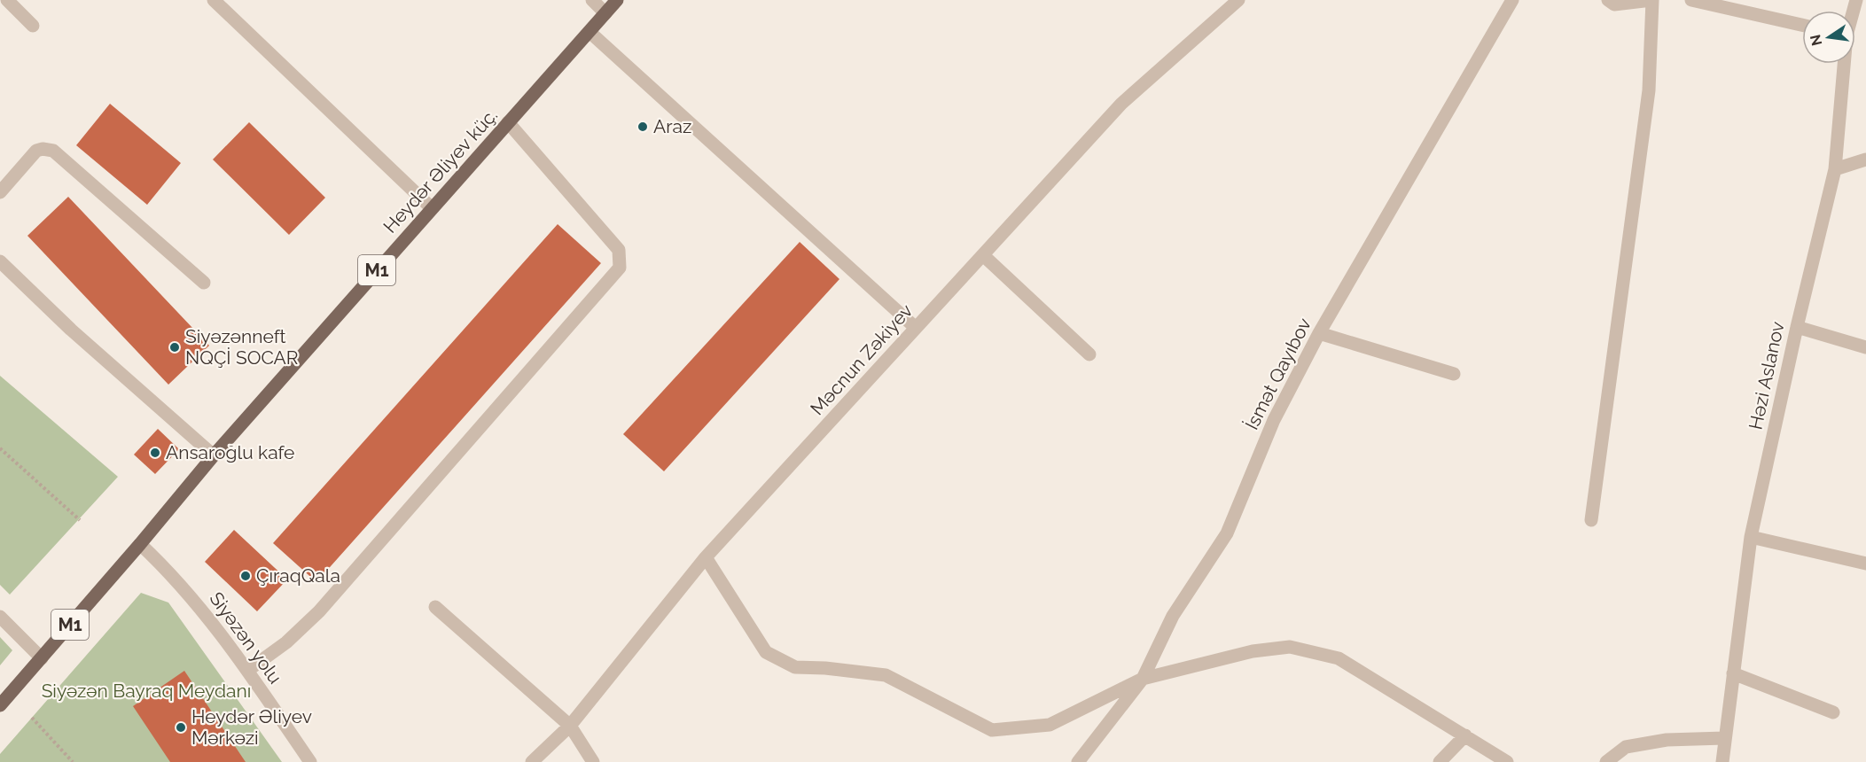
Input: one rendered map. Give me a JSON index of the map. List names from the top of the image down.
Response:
{
  "streets": {
    "main road": ["Heydər Əliyev küç.", "M1"],
    "street": [
      "Məcnun Zəkiyev",
      "İsmət Qayıbov",
      "Həzi Aslanov",
      "Siyəzən yolu"
    ]
  },
  "crossings": [
    ["Heydər Əliyev küç.", "Siyəzən yolu"]
  ],
  "parks": ["Siyəzən Bayraq Meydanı"],
  "places": [
    "Araz",
    "Siyəzənneft NQÇİ SOCAR",
    "Ansaroğlu kafe",
    "ÇıraqQala",
    "Heydər Əliyev Mərkəzi"
  ],
  "north": "left"
}
